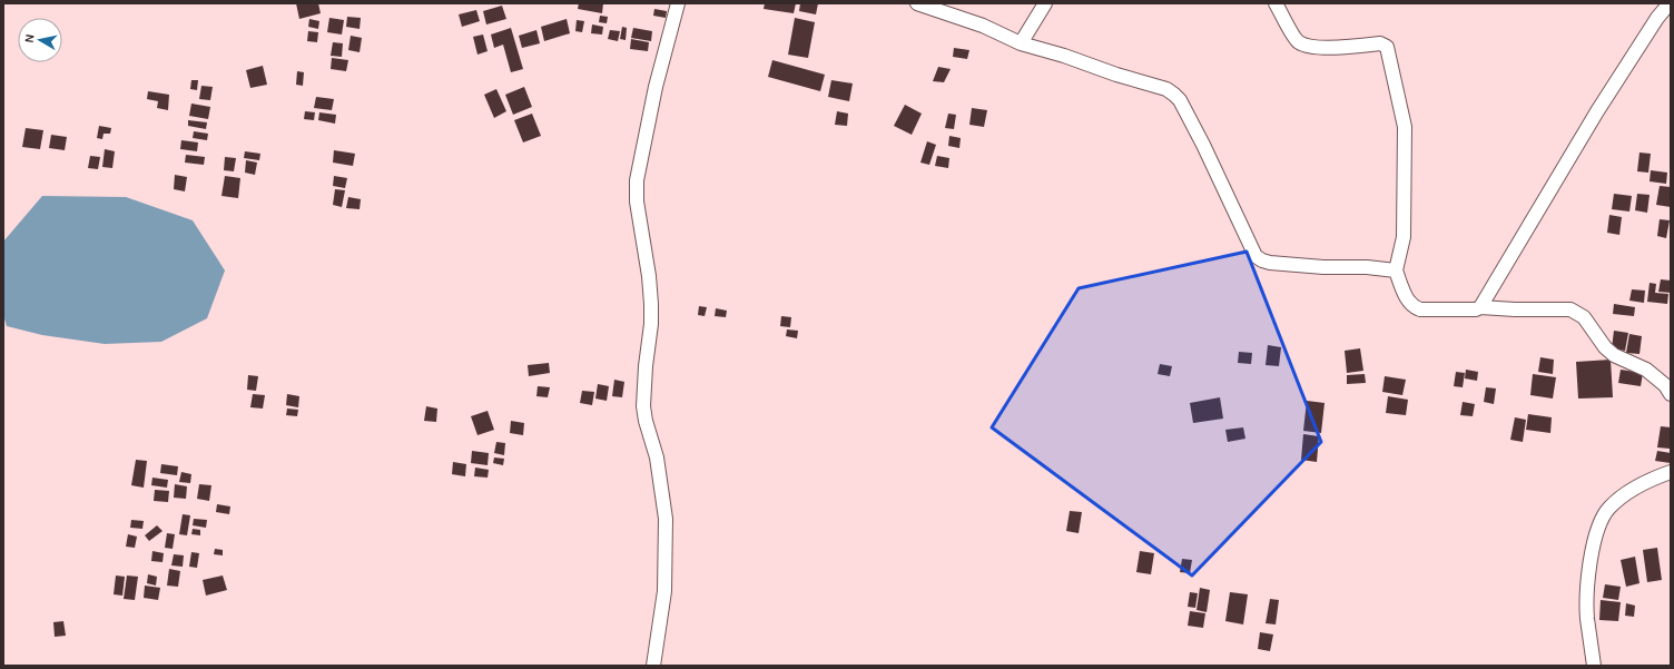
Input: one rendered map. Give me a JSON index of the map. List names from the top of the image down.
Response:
{
  "north": "left"
}
